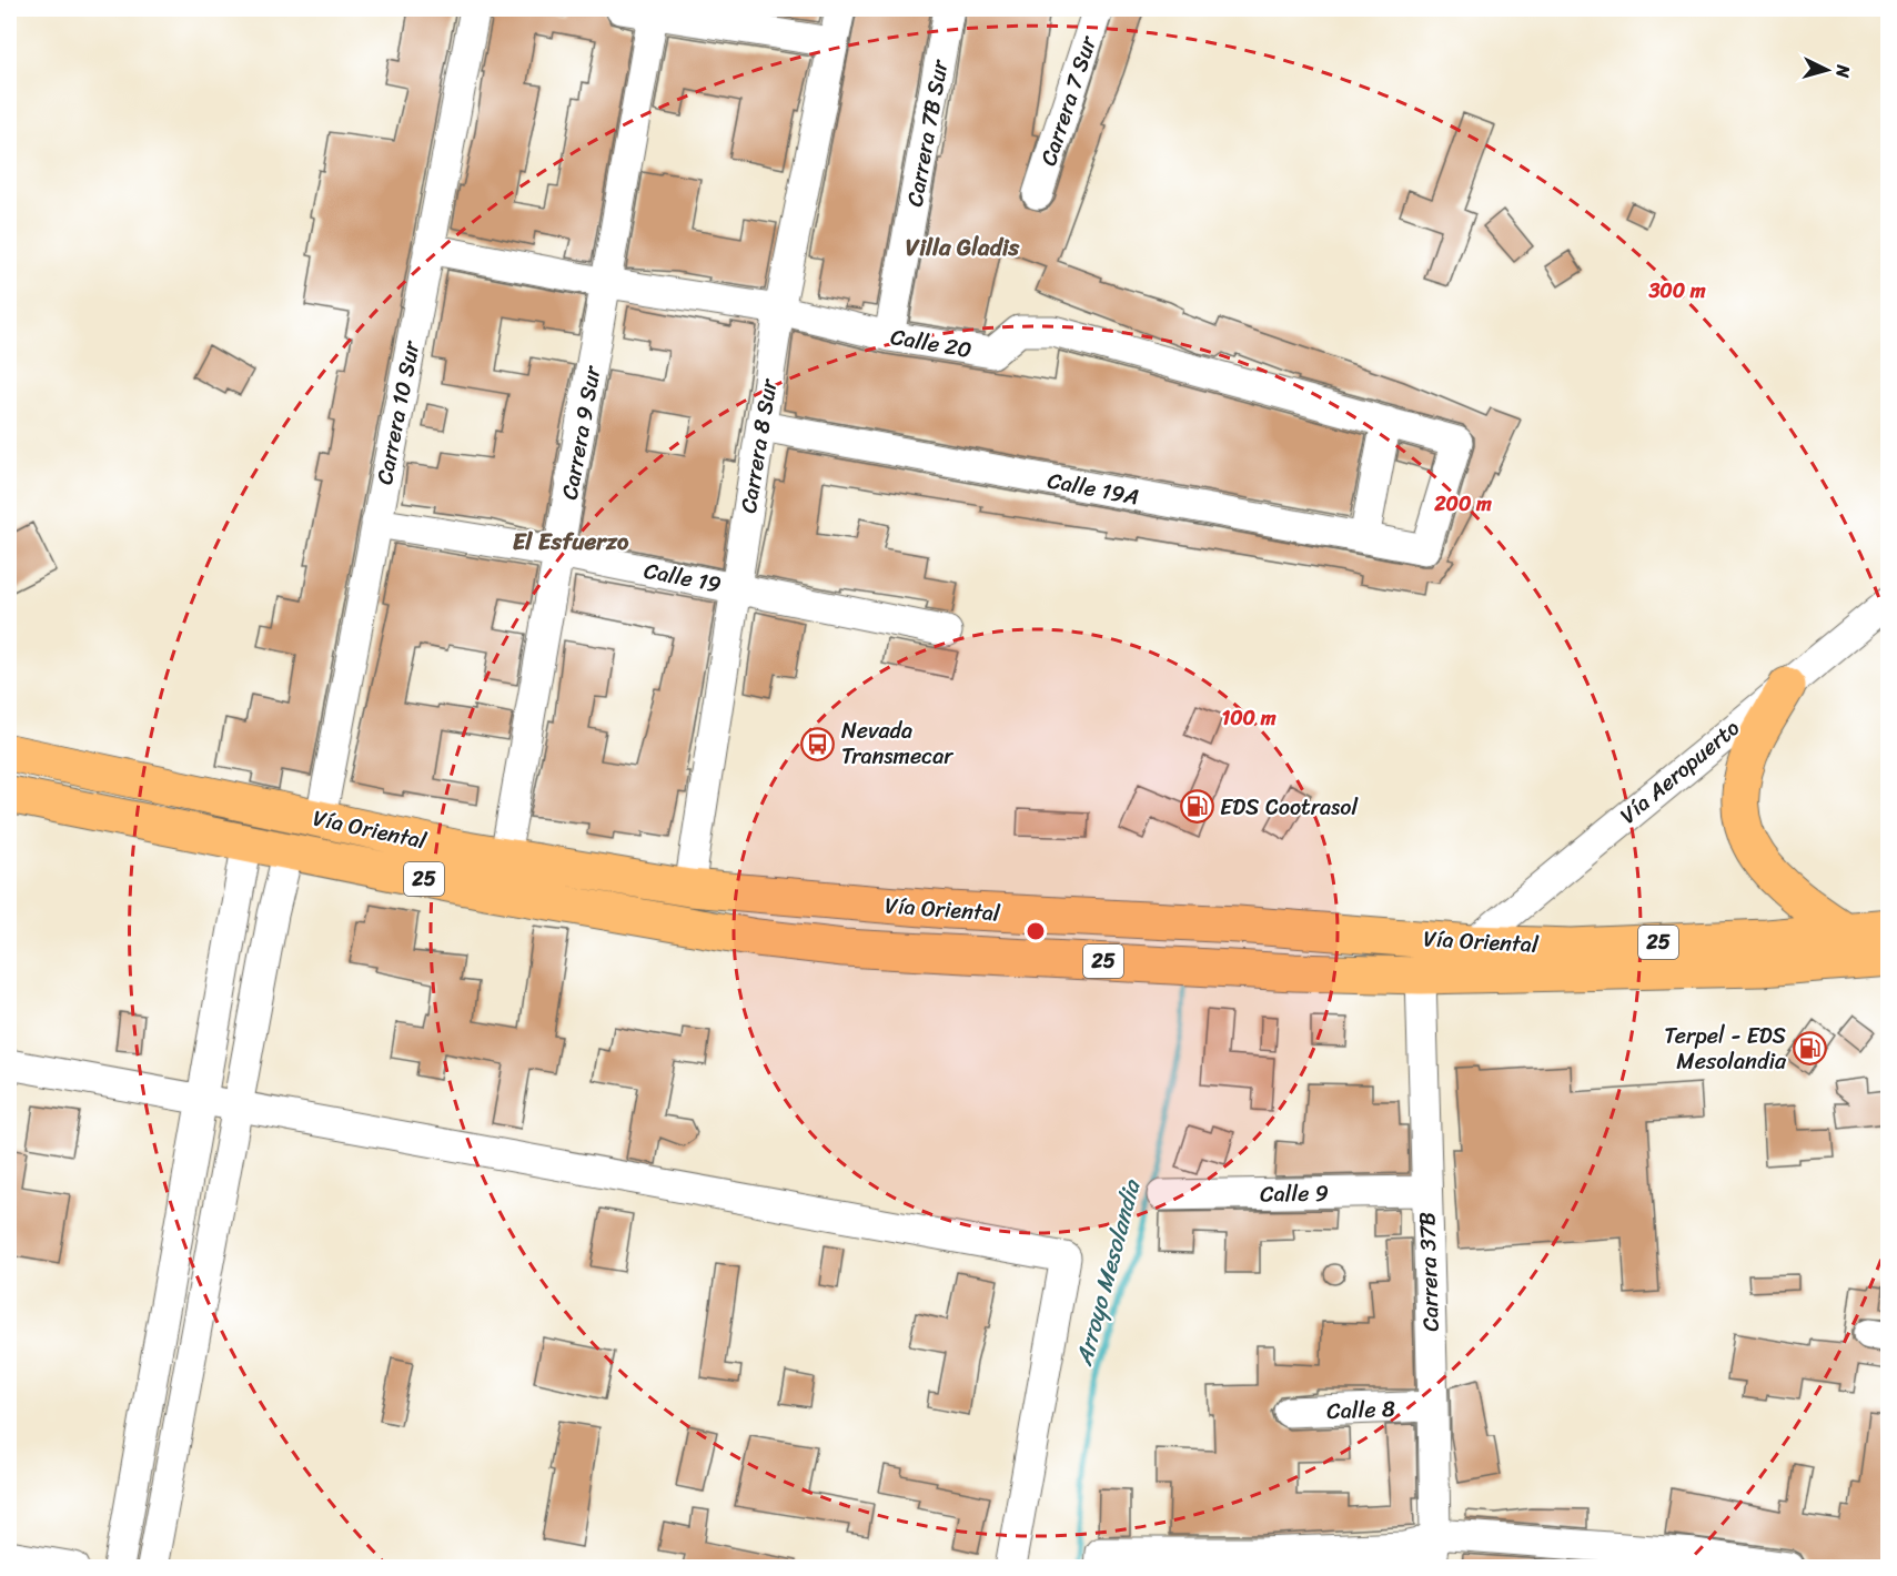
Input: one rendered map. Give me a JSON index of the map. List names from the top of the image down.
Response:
{
  "streets": {
    "highway": ["Vía Oriental", "25"],
    "street": [
      "Carrera 7 Sur",
      "Carrera 7B Sur",
      "Calle 20",
      "Carrera 10 Sur",
      "Carrera 9 Sur",
      "Carrera 8 Sur",
      "Calle 19A",
      "Calle 19",
      "Vía Aeropuerto",
      "Calle 9",
      "Carrera 37B",
      "Calle 8"
    ]
  },
  "crossings": [
    ["Carrera 7B Sur", "Calle 20"],
    ["Calle 20", "Carrera 10 Sur"],
    ["Calle 20", "Carrera 9 Sur"],
    ["Calle 20", "Carrera 8 Sur"],
    ["Calle 20", "Calle 19A"],
    ["Carrera 10 Sur", "Calle 19"],
    ["Carrera 10 Sur", "Vía Oriental"],
    ["Carrera 9 Sur", "Calle 19"],
    ["Carrera 9 Sur", "Vía Oriental"],
    ["Carrera 8 Sur", "Calle 19A"],
    ["Carrera 8 Sur", "Calle 19"],
    ["Carrera 8 Sur", "Vía Oriental"],
    ["Vía Aeropuerto", "Vía Oriental"],
    ["Vía Oriental", "Carrera 37B"],
    ["Calle 9", "Carrera 37B"],
    ["Carrera 37B", "Calle 8"]
  ],
  "districts": ["Villa Gladis", "El Esfuerzo"],
  "water": ["Arroyo Mesolandia"],
  "places": {
    "bus stop": ["Nevada Transmecar"],
    "fuel station": ["EDS Cootrasol", "Terpel - EDS Mesolandia"]
  },
  "north": "right",
  "rings": ["300 m", "200 m", "100 m"]
}
